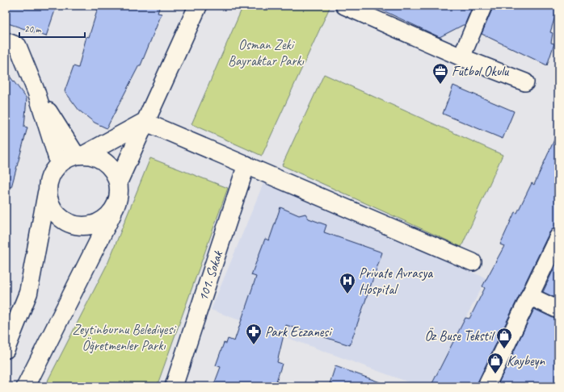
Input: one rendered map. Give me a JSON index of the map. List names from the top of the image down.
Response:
{
  "streets": {
    "street": ["101. Sokak"]
  },
  "parks": ["Osman Zeki Bayraktar Parkı", "Zeytinburnu Belediyesi Öğretmenler Parkı"],
  "places": {
    "office": ["Futbol Okulu"],
    "hospital": ["Private Avrasya Hospital"],
    "pharmacy": ["Park Eczanesi"],
    "shop": ["Öz Buse Tekstil", "Kaybeyn"]
  },
  "scale_bar": "20 m"
}
